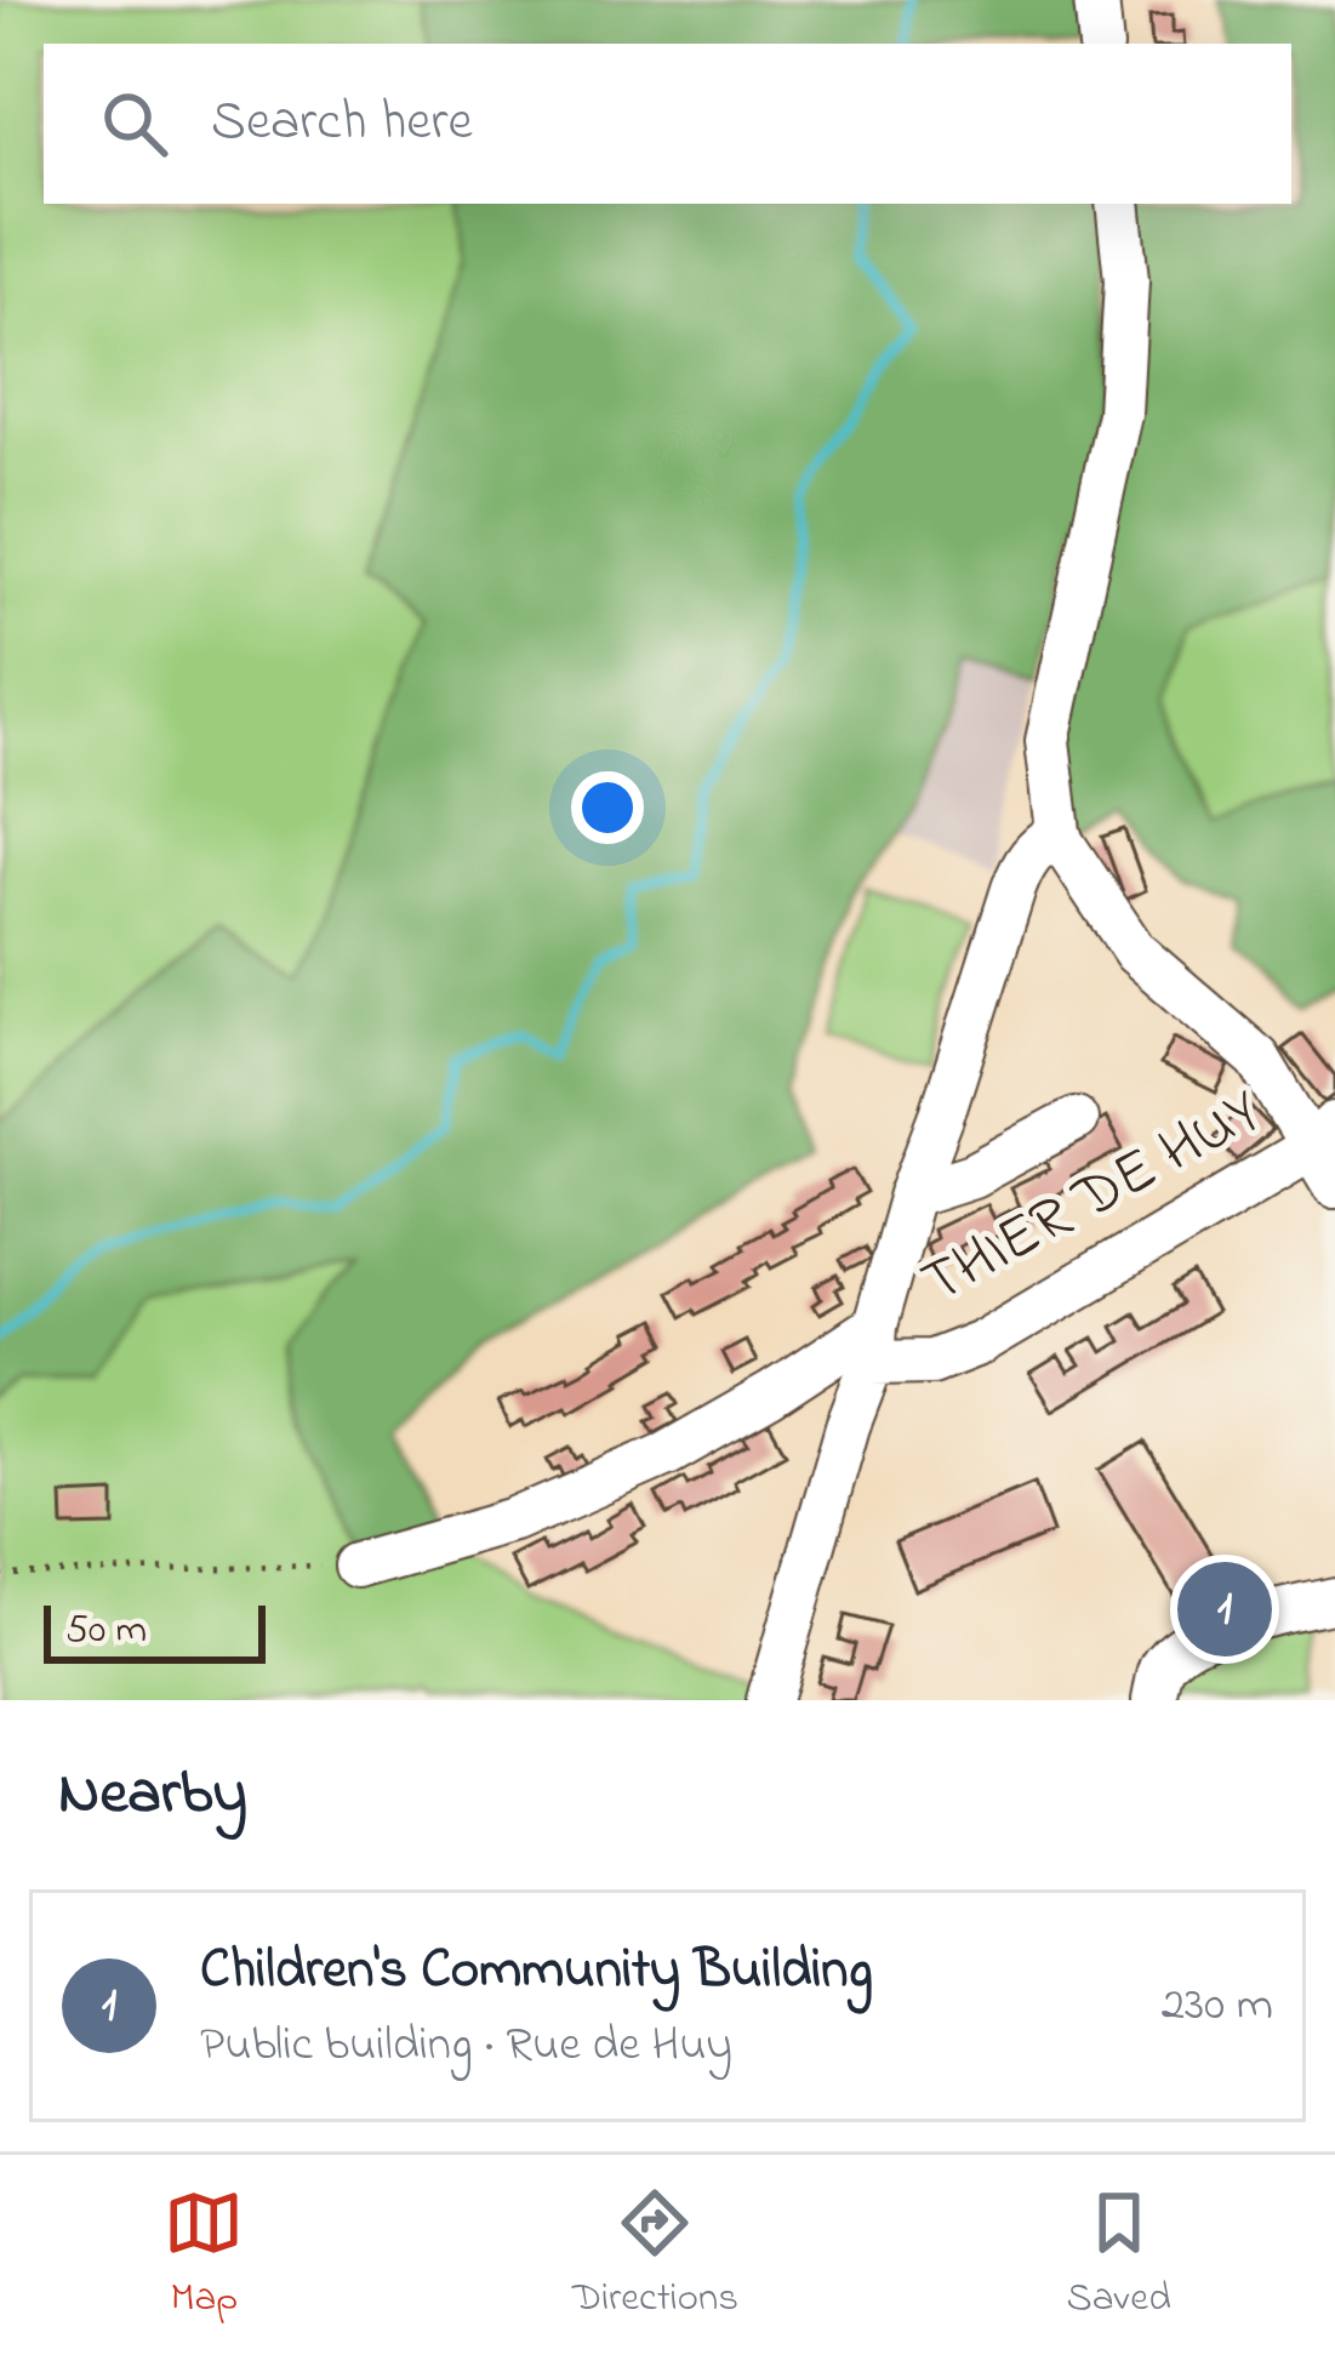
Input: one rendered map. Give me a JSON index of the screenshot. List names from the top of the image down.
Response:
{
  "streets": {
    "street": ["THIER DE HUY"]
  },
  "scale_bar": "50 m",
  "page": {
    "search": "Search here",
    "pins": "1",
    "scale": "50 m",
    "heading": "Nearby",
    "list": [
      {
        "mark": "1",
        "name": "Children's Community Building",
        "note": "Public building · Rue de Huy",
        "value": "230 m"
      }
    ],
    "nav": ["Map", "Directions", "Saved"]
  }
}
